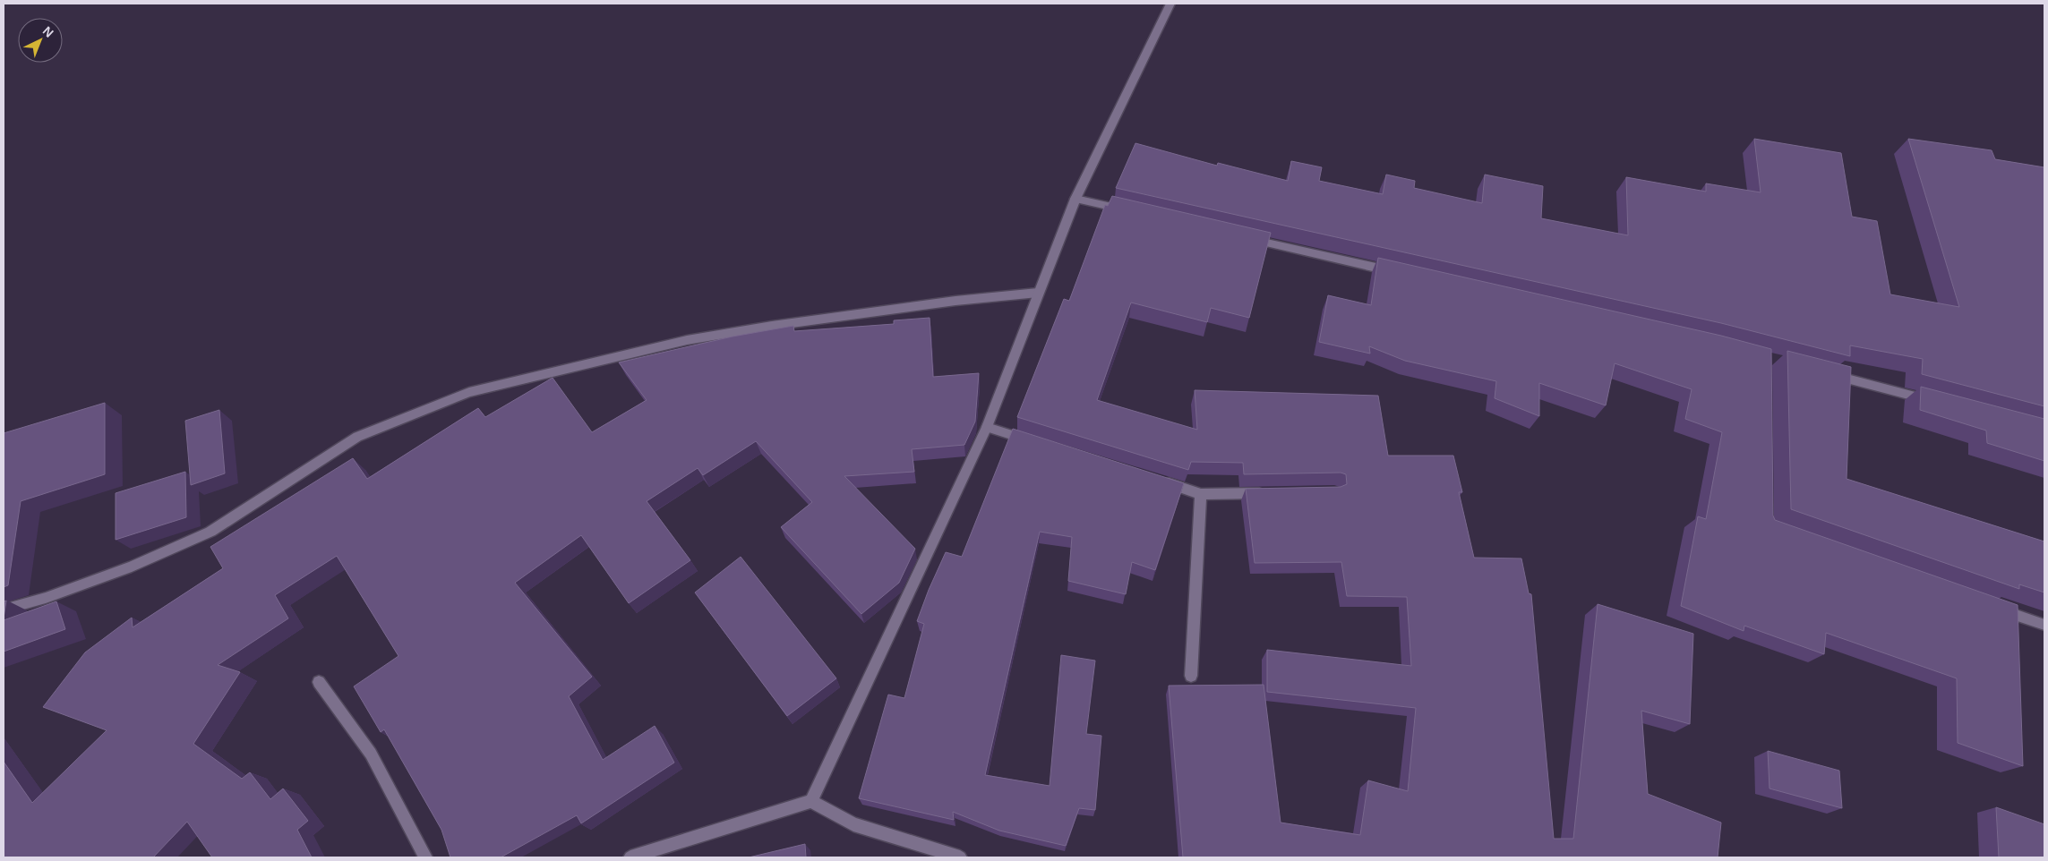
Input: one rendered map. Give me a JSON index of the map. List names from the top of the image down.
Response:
{
  "north": "top right"
}
